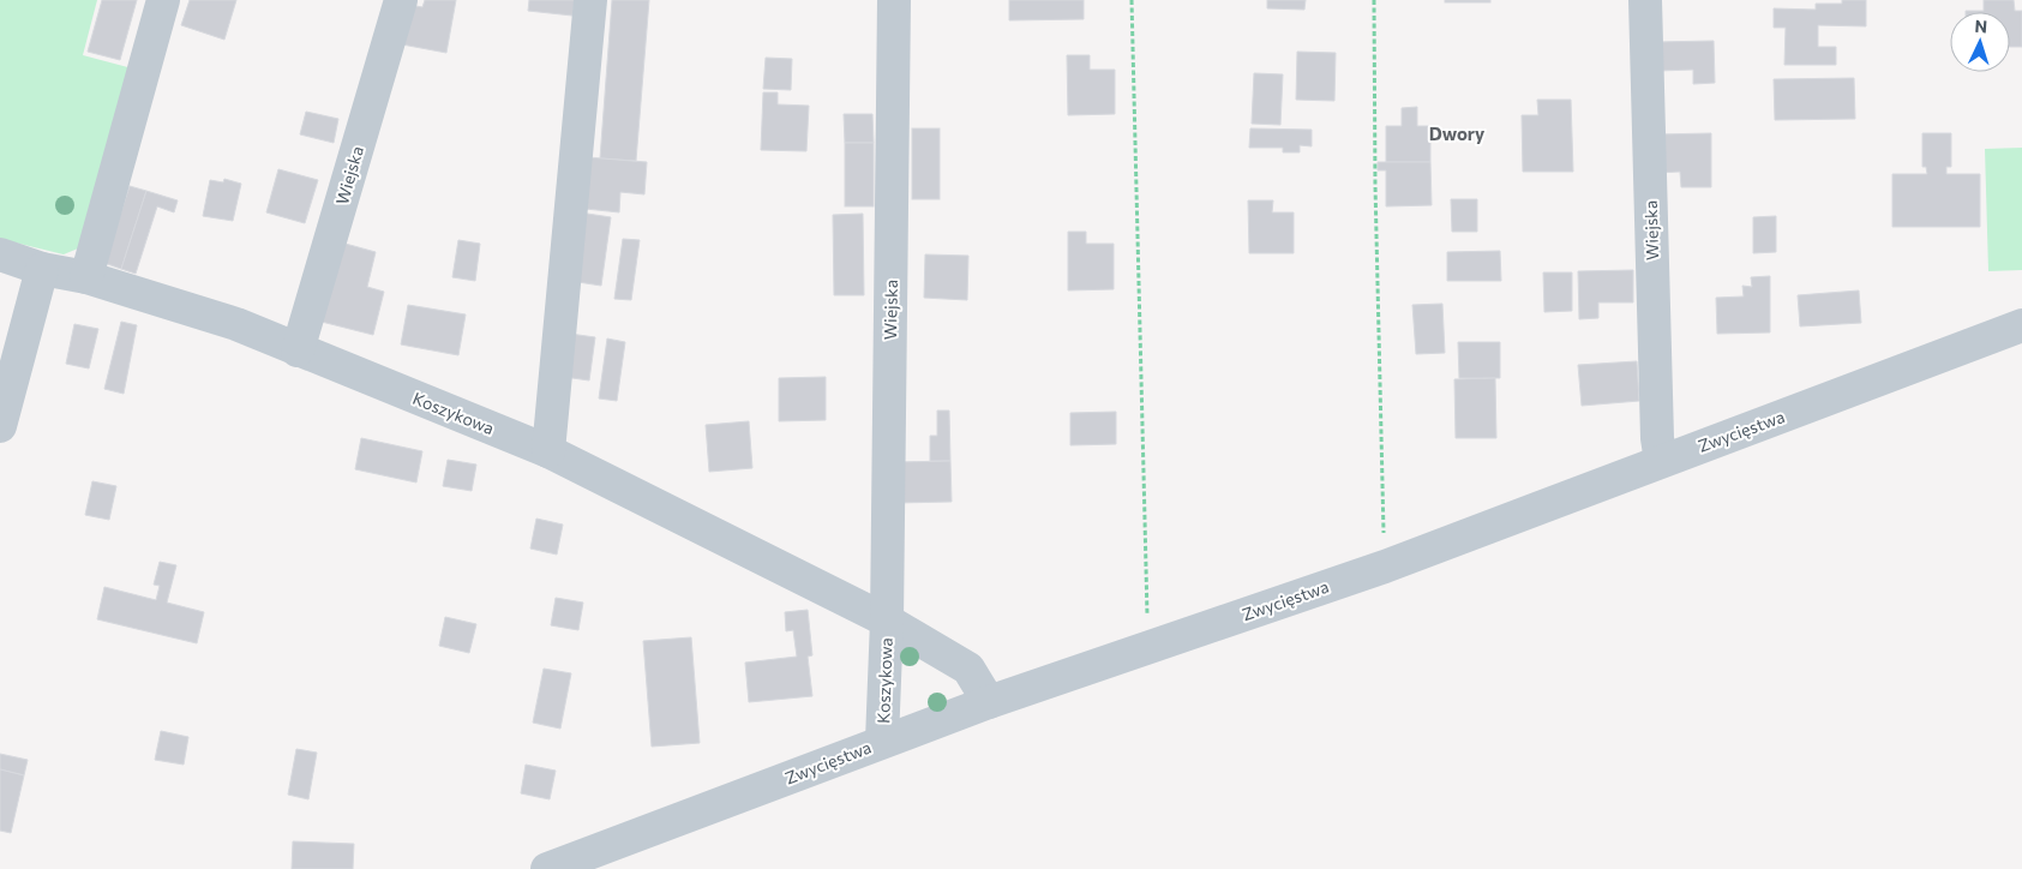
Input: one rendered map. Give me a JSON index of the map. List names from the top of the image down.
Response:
{
  "streets": {
    "street": ["Wiejska", "Koszykowa", "Zwycięstwa"]
  },
  "crossings": [
    ["Wiejska", "Koszykowa"],
    ["Wiejska", "Zwycięstwa"],
    ["Koszykowa", "Zwycięstwa"]
  ],
  "districts": ["Dwory"],
  "north": "top"
}
